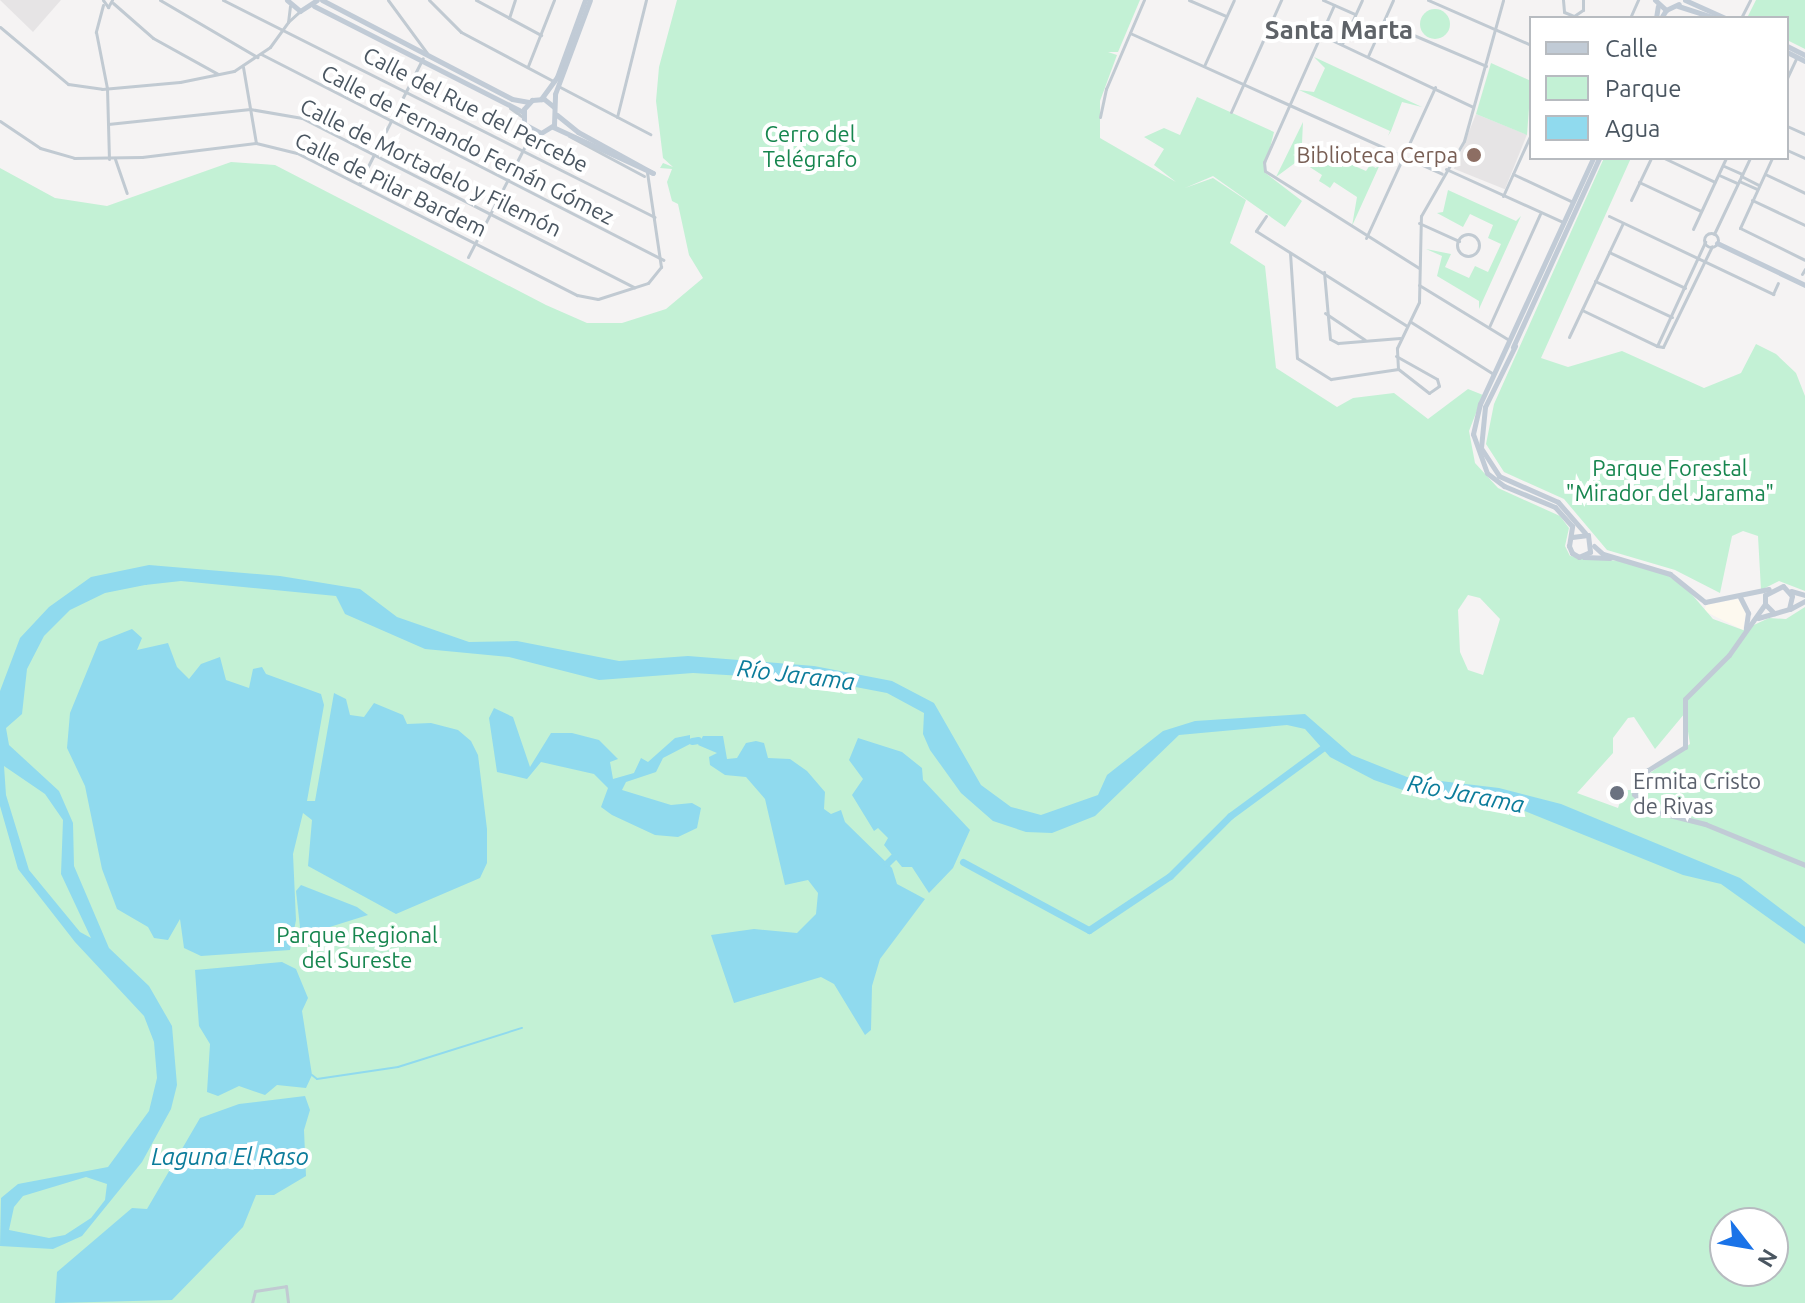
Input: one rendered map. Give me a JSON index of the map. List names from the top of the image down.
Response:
{
  "streets": {
    "street": [
      "Calle del Rue del Percebe",
      "Calle de Fernando Fernán Gómez",
      "Calle de Mortadelo y Filemón",
      "Calle de Pilar Bardem"
    ]
  },
  "crossings": [
    ["Calle de Fernando Fernán Gómez", "Calle de Pilar Bardem"],
    ["Calle de Mortadelo y Filemón", "Calle de Pilar Bardem"]
  ],
  "districts": ["Santa Marta"],
  "water": ["Río Jarama", "Laguna El Raso"],
  "parks": ["Cerro del Telégrafo", "Parque Forestal \"Mirador del Jarama\"", "Parque Regional del Sureste"],
  "places": ["Biblioteca Cerpa", "Ermita Cristo de Rivas"],
  "legend": ["Calle", "Parque", "Agua"],
  "north": "bottom right"
}
